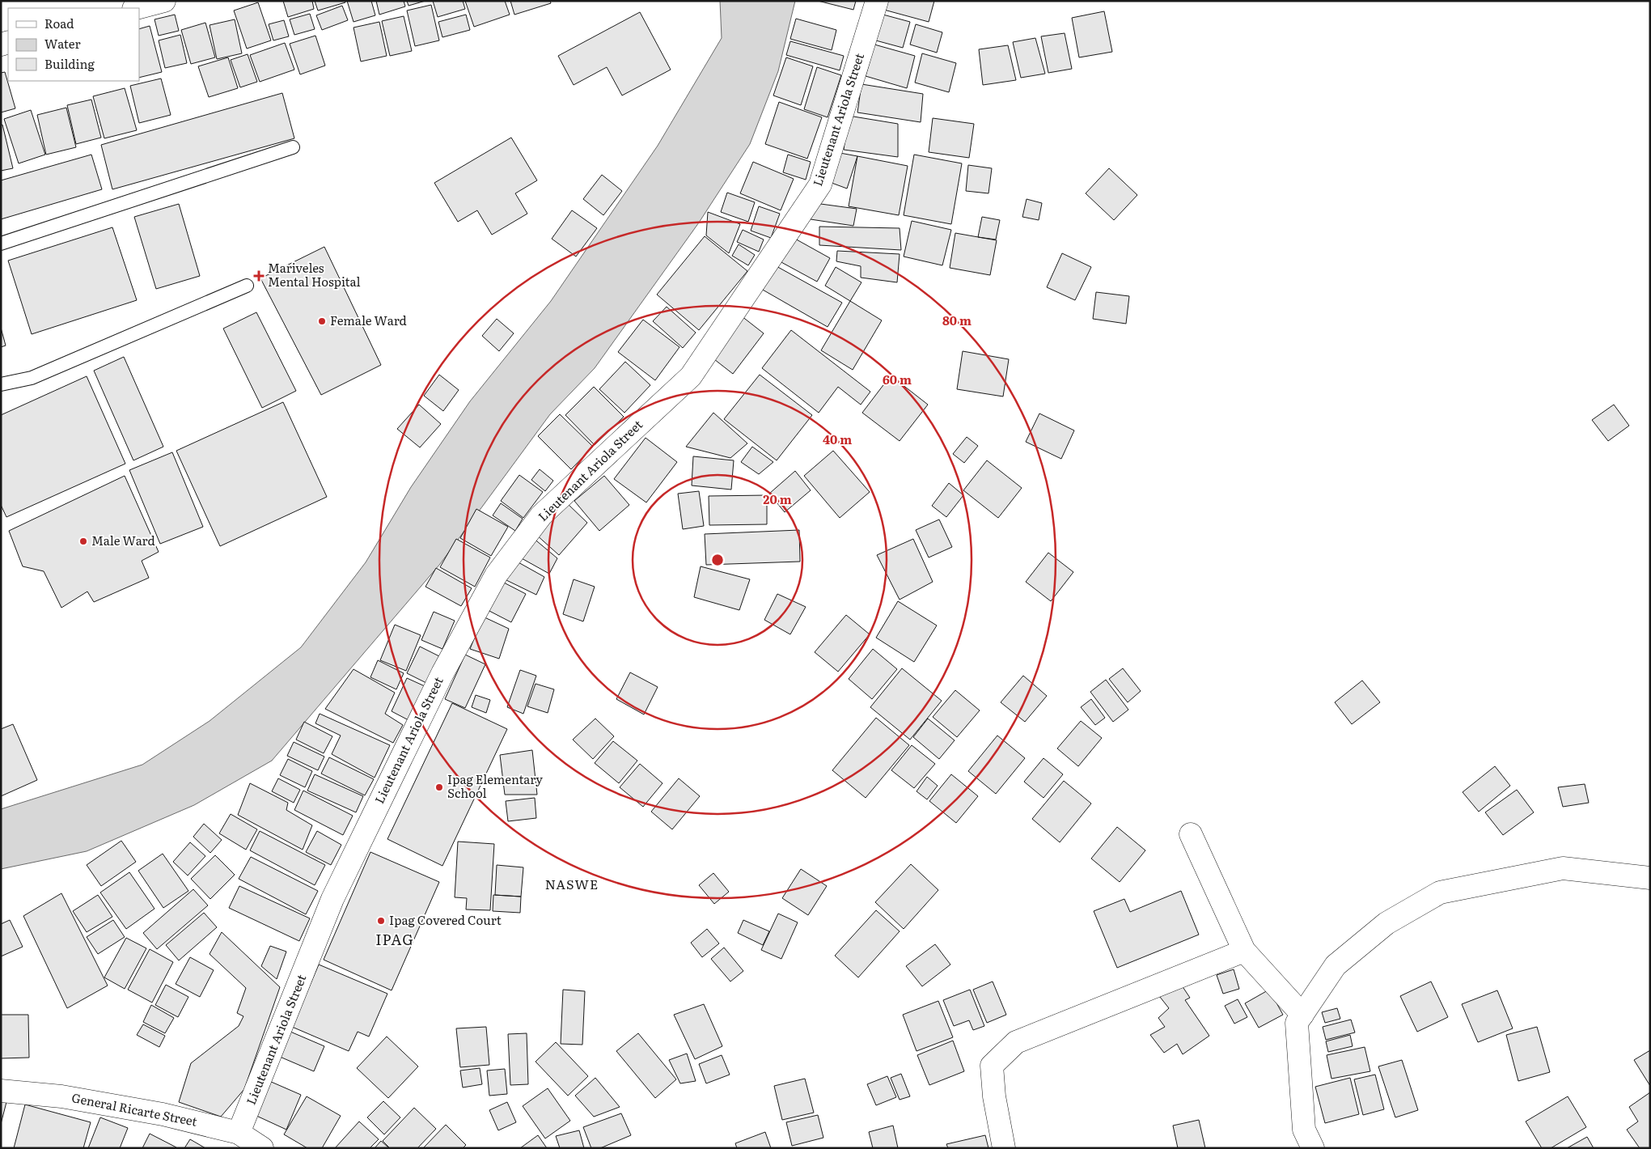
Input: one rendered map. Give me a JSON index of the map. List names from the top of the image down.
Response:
{
  "streets": {
    "street": ["Lieutenant Ariola Street", "General Ricarte Street"]
  },
  "crossings": [
    ["Lieutenant Ariola Street", "General Ricarte Street"]
  ],
  "districts": ["NASWE", "IPAG"],
  "places": {
    "health": ["Mariveles Mental Hospital"],
    "other": [
      "Female Ward",
      "Male Ward",
      "Ipag Elementary School",
      "Ipag Covered Court"
    ]
  },
  "legend": ["Road", "Water", "Building"],
  "rings": [
    "80 m",
    "60 m",
    "40 m",
    "20 m"
  ]
}
